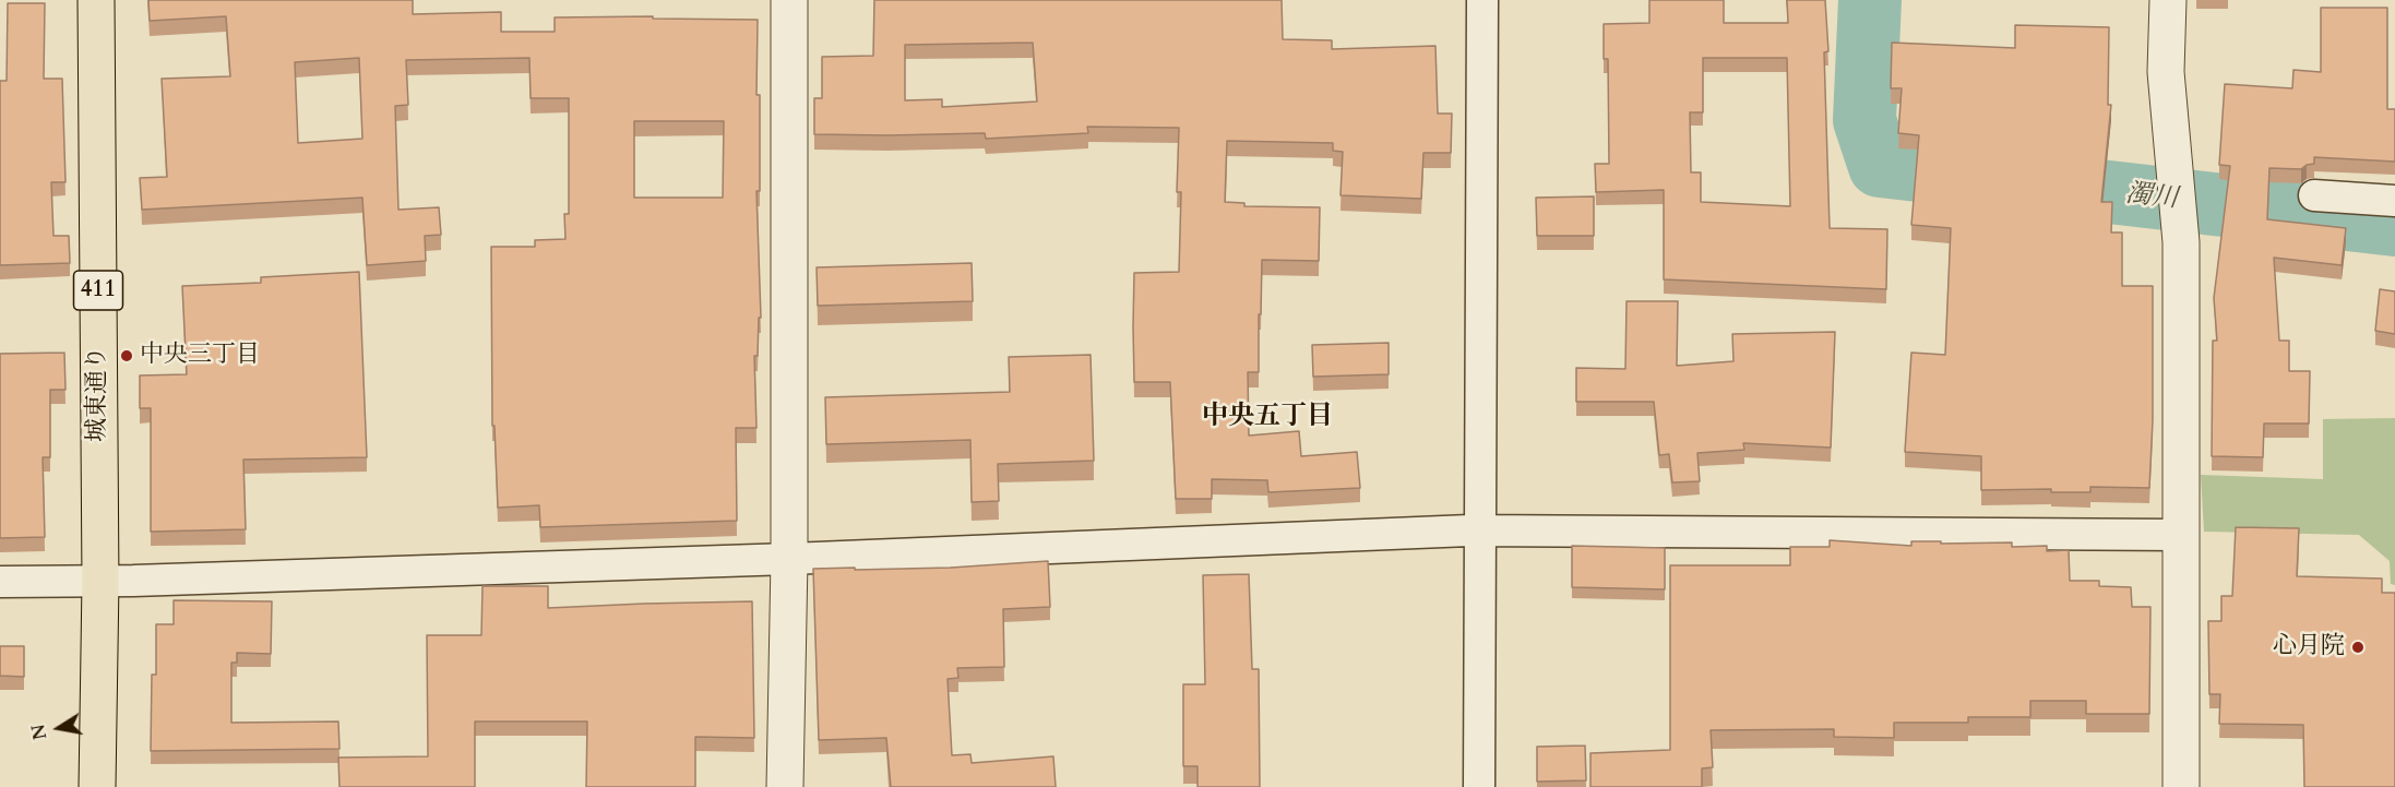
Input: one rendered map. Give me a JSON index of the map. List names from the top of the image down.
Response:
{
  "streets": {
    "highway": ["411", "城東通り"]
  },
  "districts": ["中央五丁目"],
  "water": ["濁川"],
  "places": ["中央三丁目", "心月院"],
  "north": "left"
}
